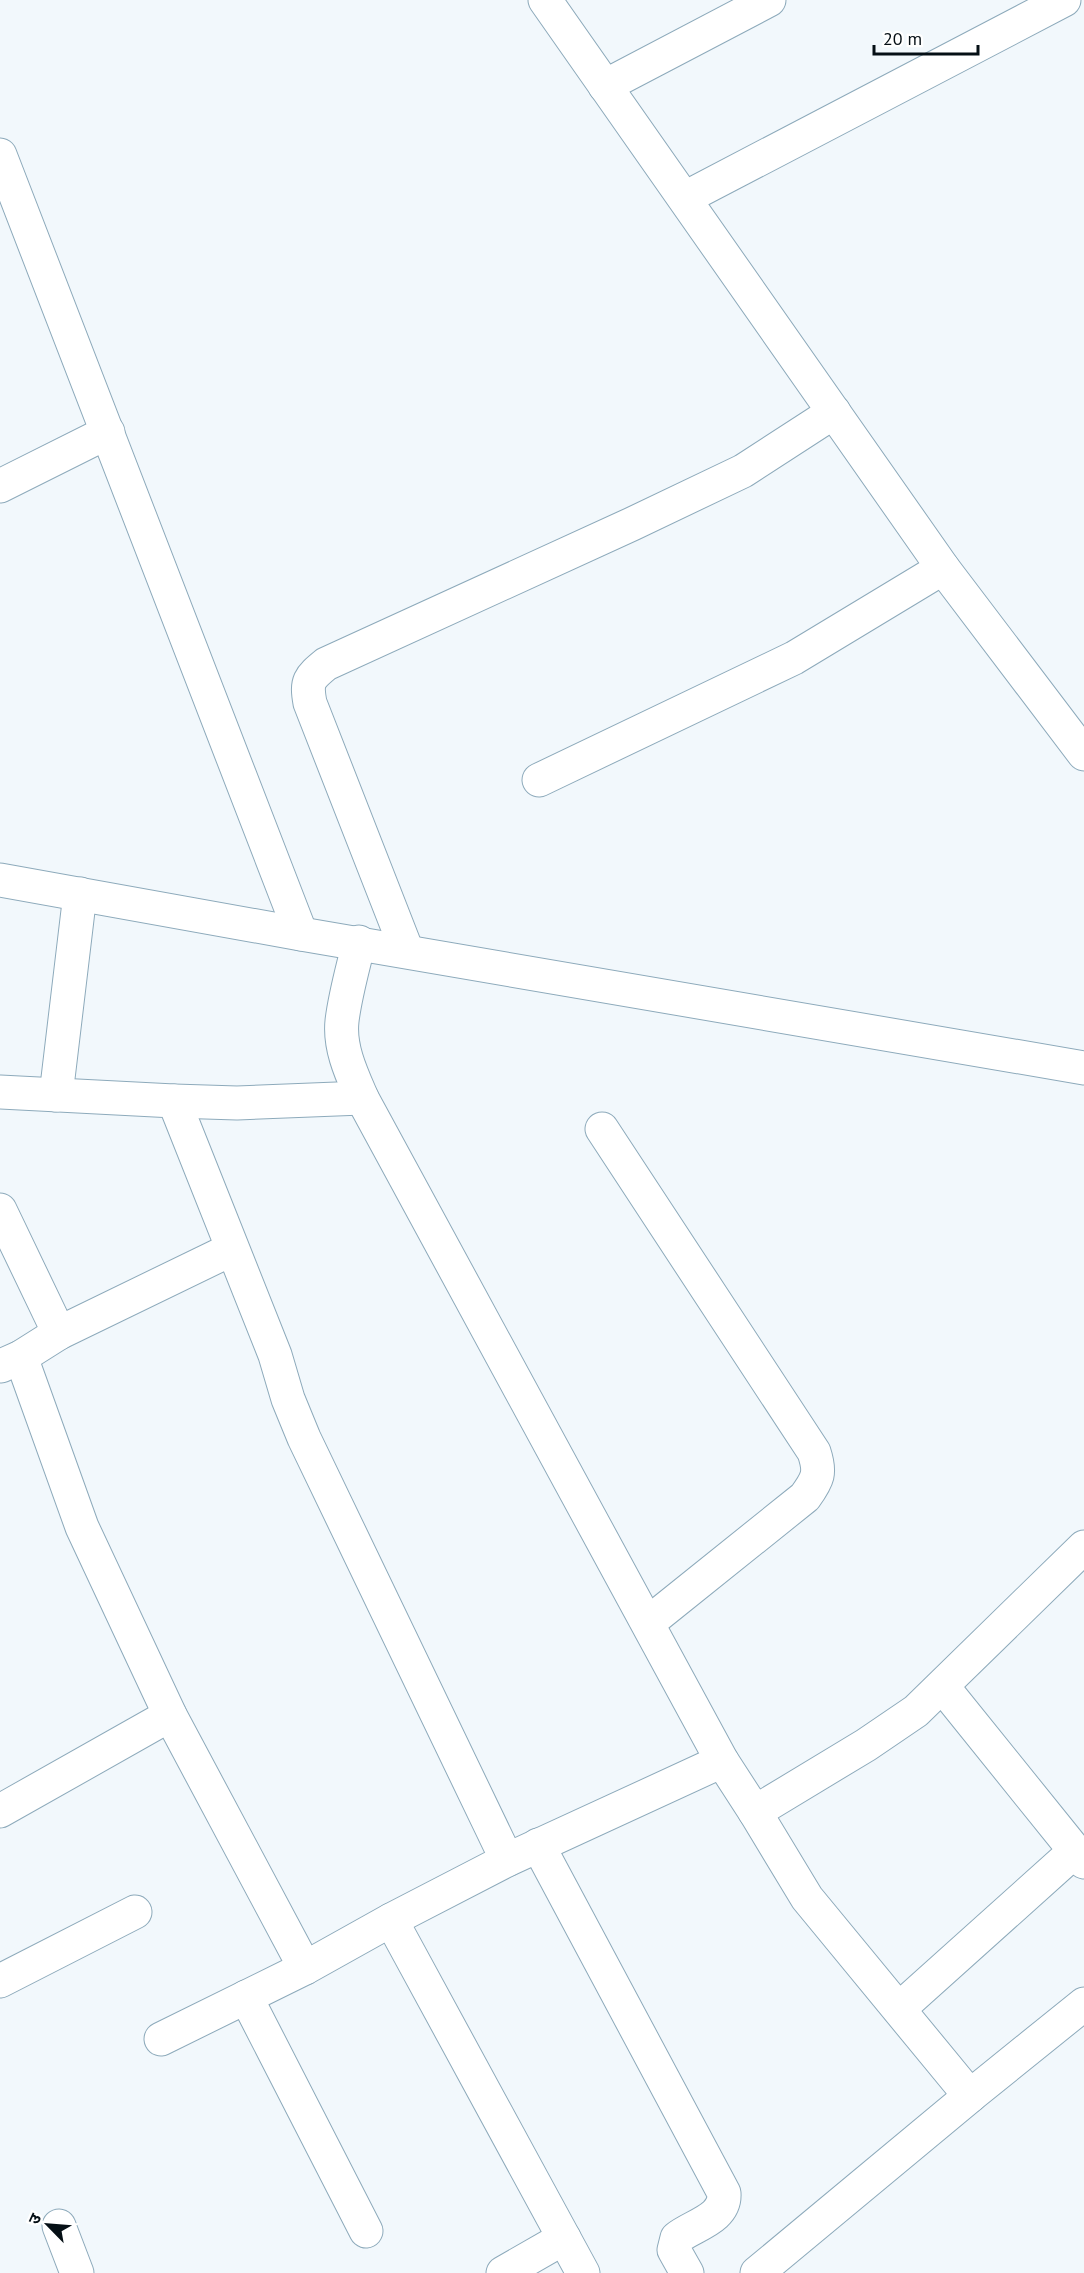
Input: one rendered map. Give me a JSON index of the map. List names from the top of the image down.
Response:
{
  "scale_bar": "20 m",
  "north": "top left"
}
